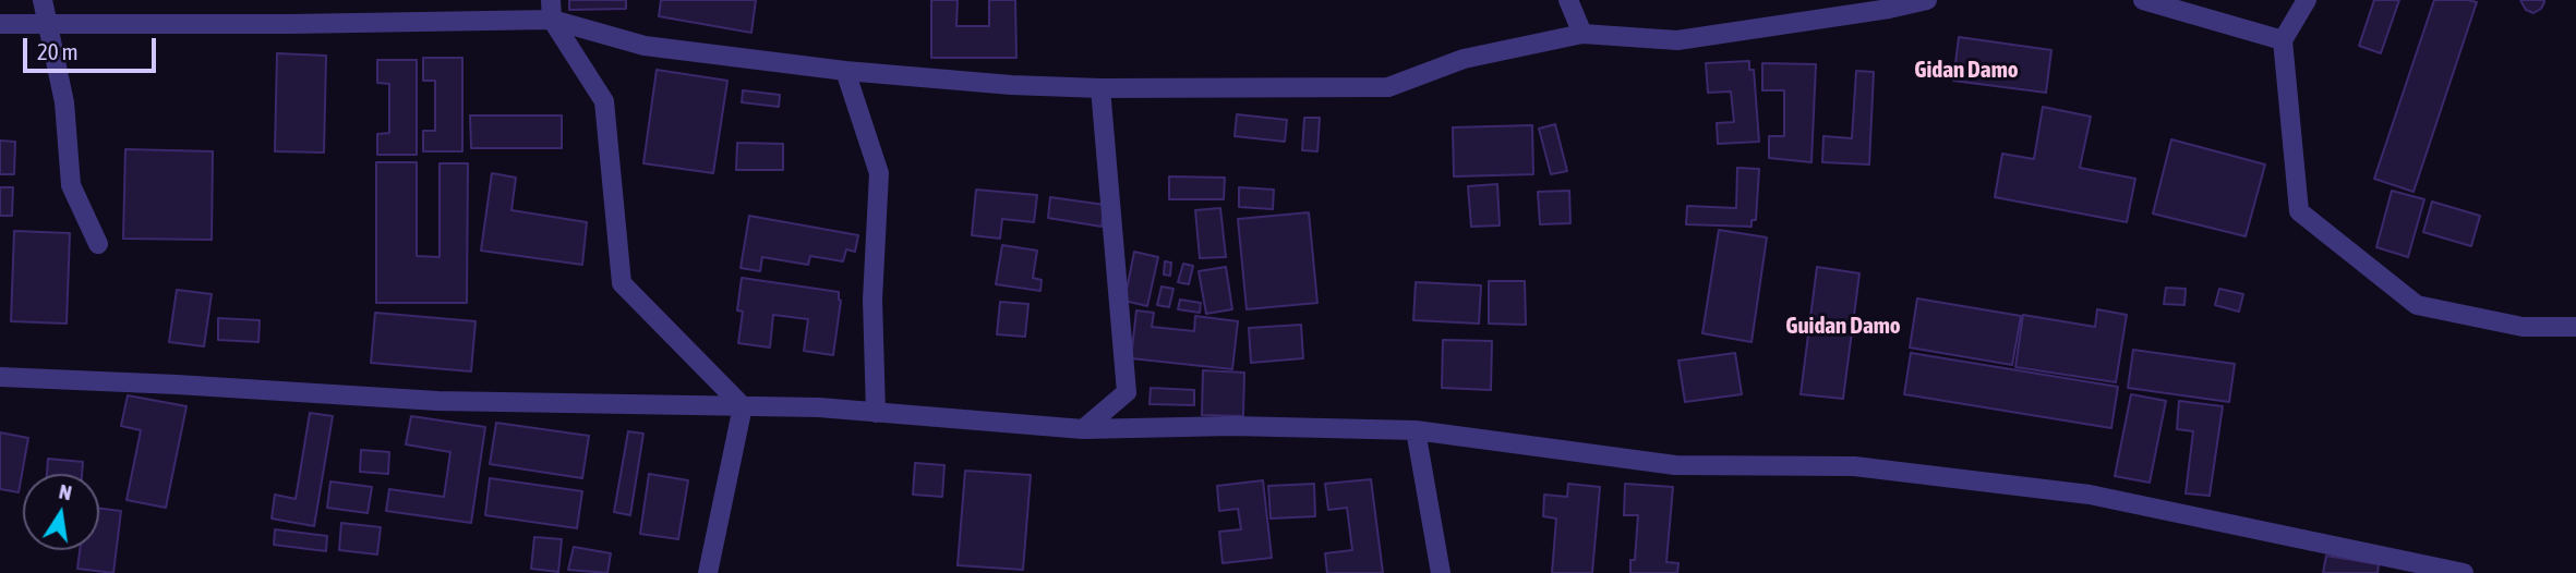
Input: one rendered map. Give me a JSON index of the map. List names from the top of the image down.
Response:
{
  "districts": ["Gidan Damo", "Guidan Damo"],
  "scale_bar": "20 m",
  "north": "top"
}
